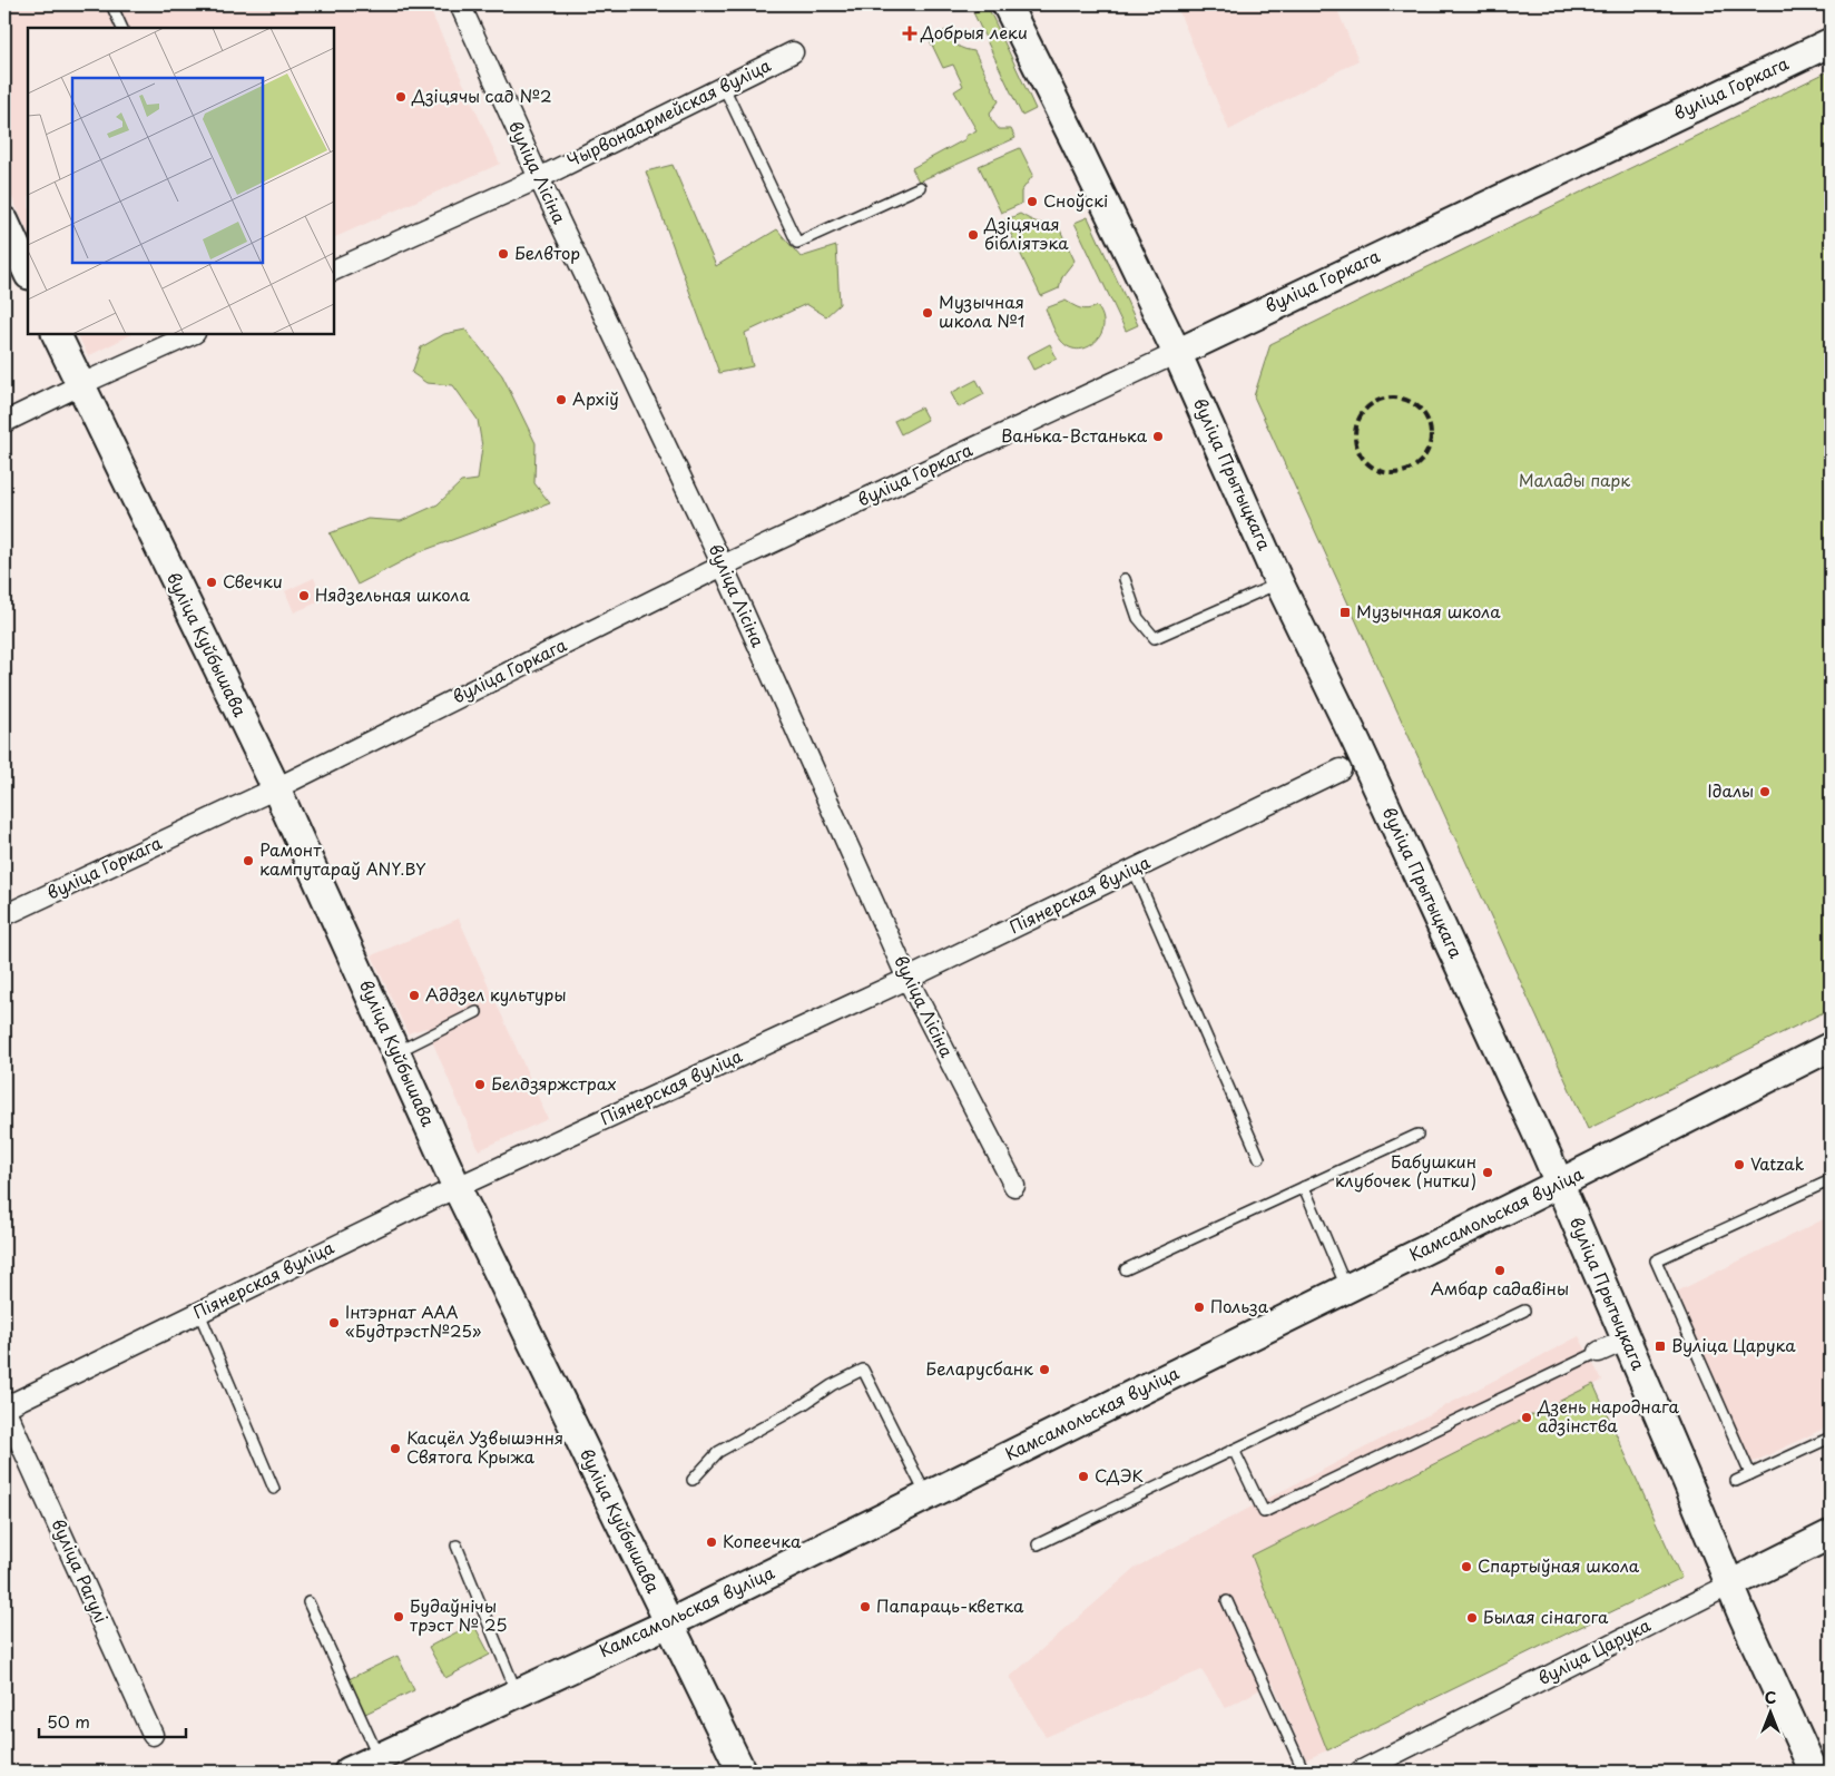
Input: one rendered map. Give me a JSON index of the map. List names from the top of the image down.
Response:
{
  "streets": {
    "main road": [
      "вуліца Горкага",
      "вуліца Прытыцкага",
      "вуліца Куйбышава",
      "Камсамольская вуліца",
      "вуліца Царука"
    ],
    "street": [
      "Чырвонаармейская вуліца",
      "вуліца Лісіна",
      "Піянерская вуліца",
      "вуліца Рагулі"
    ]
  },
  "crossings": [
    ["вуліца Горкага", "вуліца Лісіна"],
    ["вуліца Горкага", "вуліца Прытыцкага"],
    ["вуліца Горкага", "вуліца Куйбышава"],
    ["Чырвонаармейская вуліца", "вуліца Лісіна"],
    ["вуліца Лісіна", "Піянерская вуліца"],
    ["вуліца Прытыцкага", "Камсамольская вуліца"],
    ["вуліца Прытыцкага", "вуліца Царука"],
    ["вуліца Куйбышава", "Піянерская вуліца"],
    ["вуліца Куйбышава", "Камсамольская вуліца"],
    ["Піянерская вуліца", "вуліца Рагулі"]
  ],
  "parks": ["Малады парк"],
  "places": {
    "health": ["Добрыя леки"],
    "other": [
      "Дзіцячы сад №2",
      "Сноўскі",
      "Дзіцячая бібліятэка",
      "Белвтор",
      "Музычная школа №1",
      "Архіў",
      "Ванька-Встанька",
      "Свечки",
      "Нядзельная школа",
      "Ідалы",
      "Рамонт кампутараў ANY.BY",
      "Аддзел культуры",
      "Белдзяржстрах",
      "Vatzak",
      "Бабушкин клубочек (нитки)",
      "Амбар садавіны",
      "Польза",
      "Інтэрнат ААА «Будтрэст№25»",
      "Беларусбанк",
      "Дзень народнага адзінства",
      "Касцёл Узвышэння Святога Крыжа",
      "СДЭК",
      "Копеечка",
      "Спартыўная школа",
      "Папараць-кветка",
      "Будаўнічы трэст № 25",
      "Былая сінагога"
    ],
    "transit": ["Музычная школа", "Вуліца Царука"]
  },
  "scale_bar": "50 m",
  "north": "top"
}
